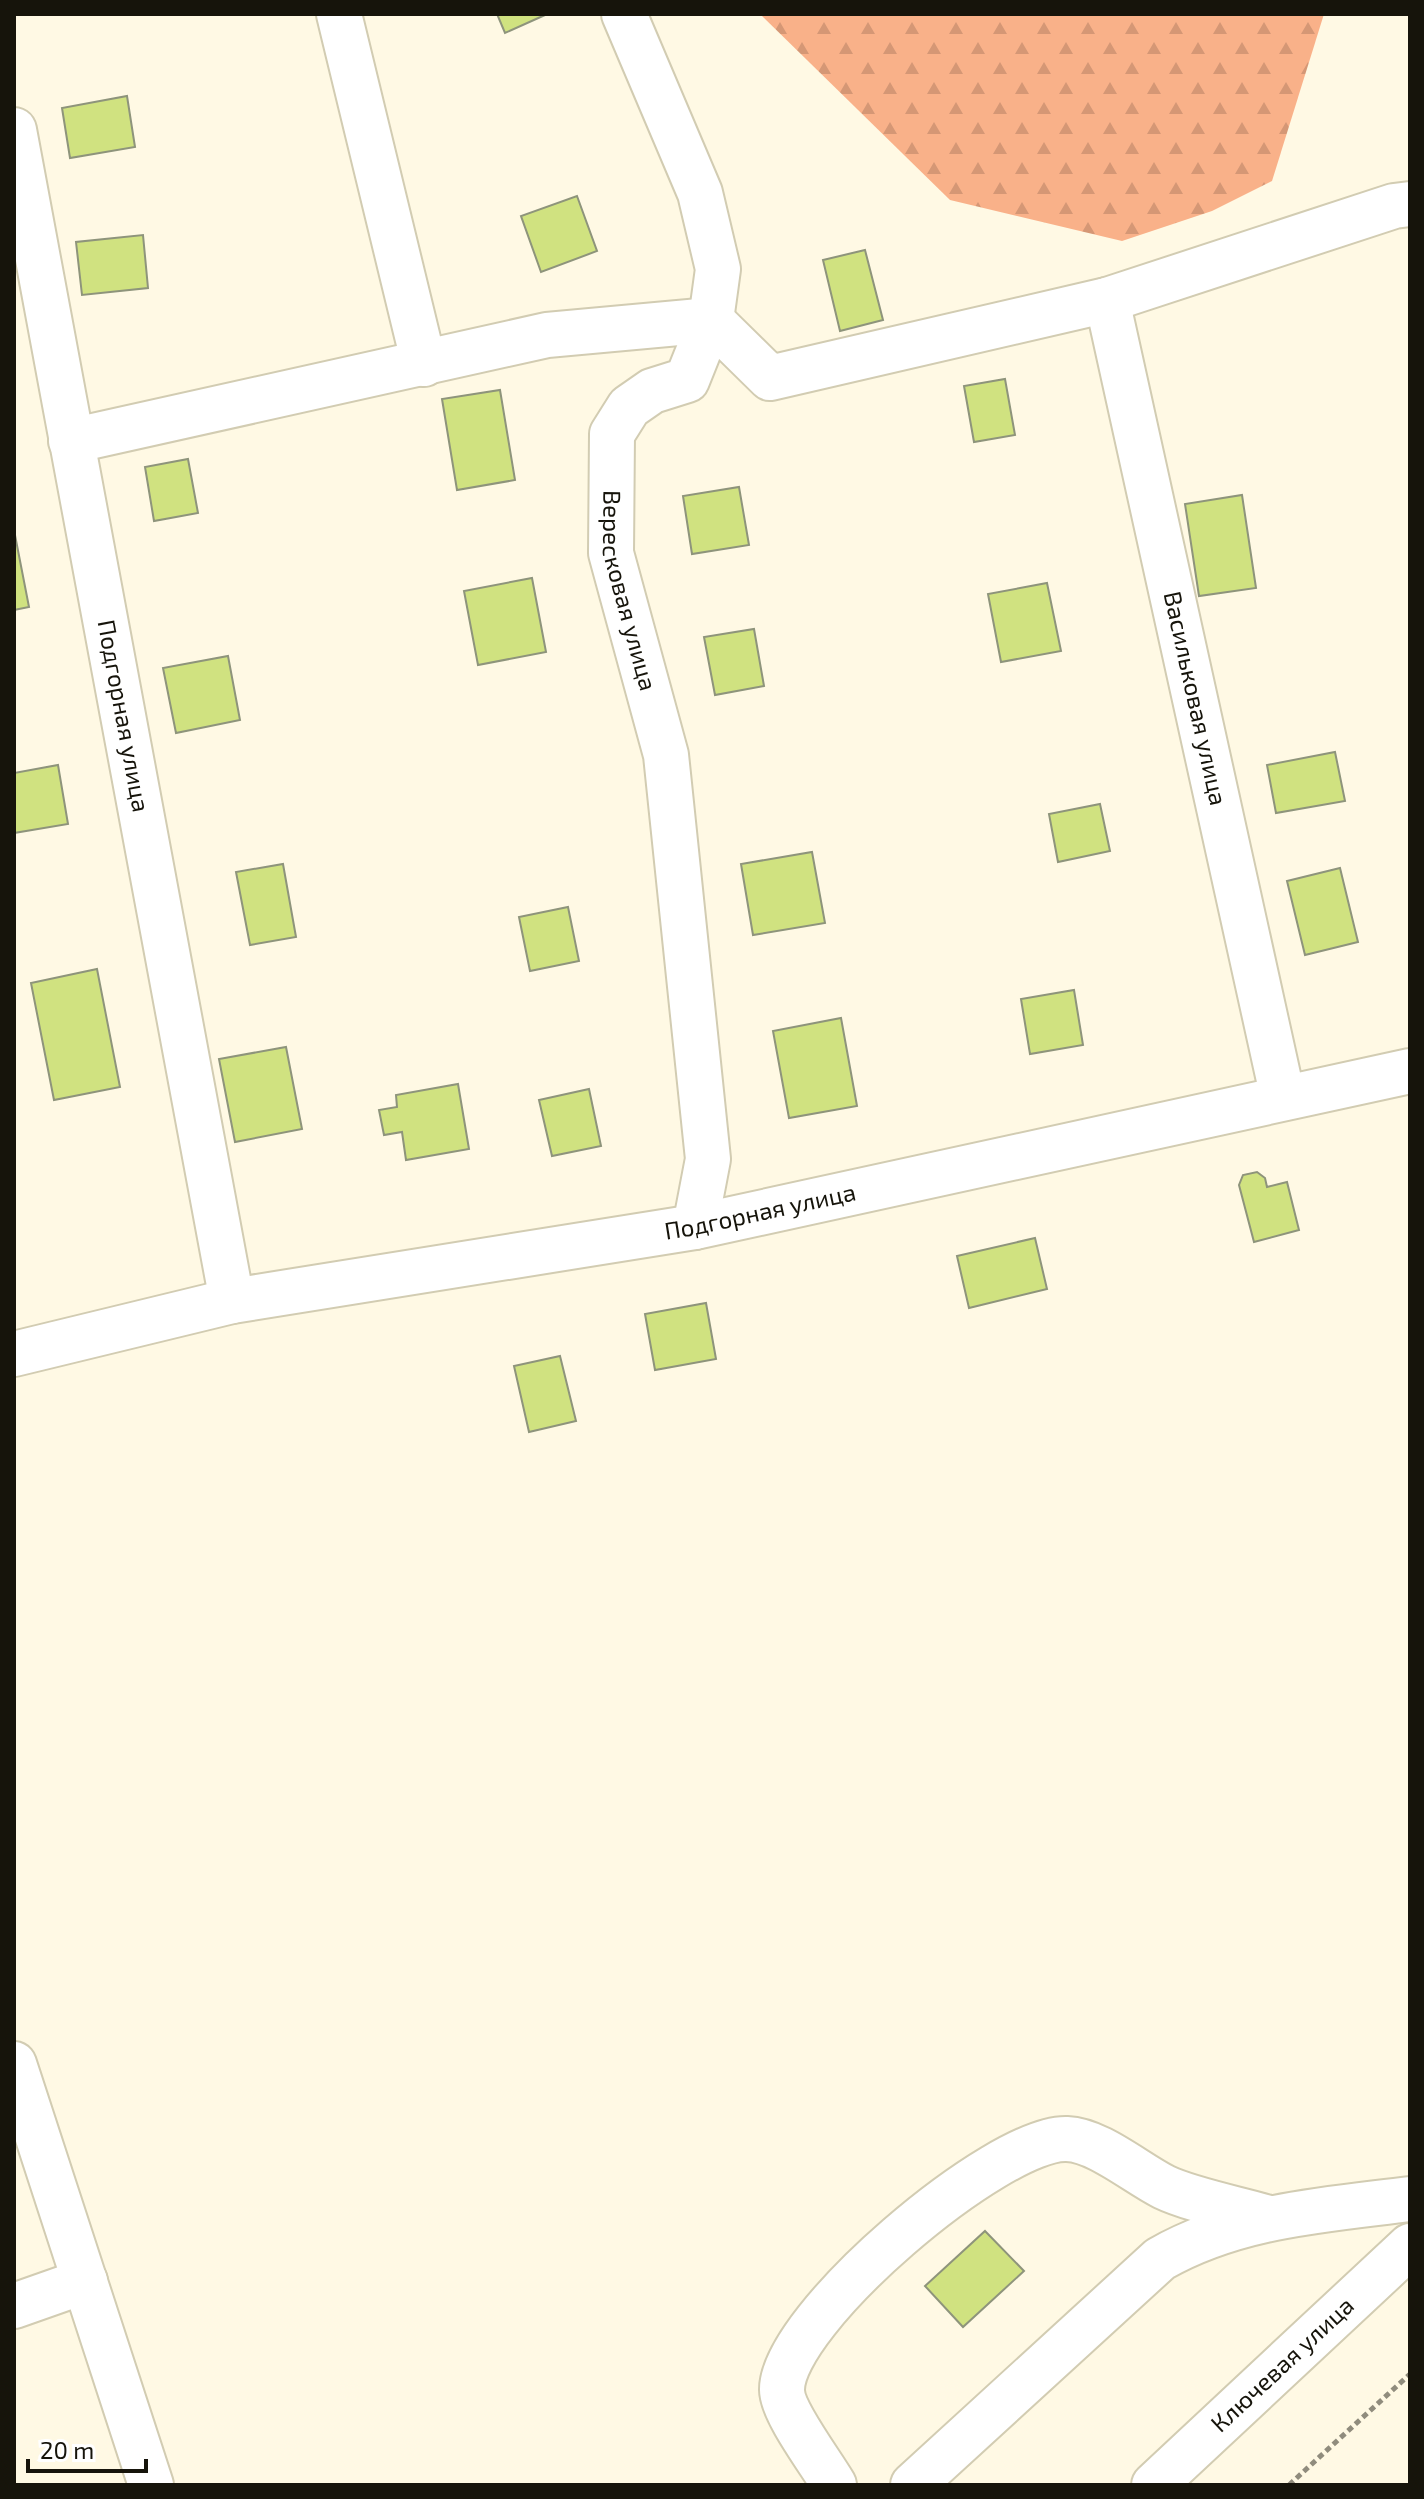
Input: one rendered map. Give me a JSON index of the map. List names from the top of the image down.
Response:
{
  "streets": {
    "street": [
      "Вересковая улица",
      "Васильковая улица",
      "Подгорная улица",
      "Ключевая улица"
    ]
  },
  "crossings": [
    ["Вересковая улица", "Подгорная улица"],
    ["Васильковая улица", "Подгорная улица"]
  ],
  "scale_bar": "20 m"
}
